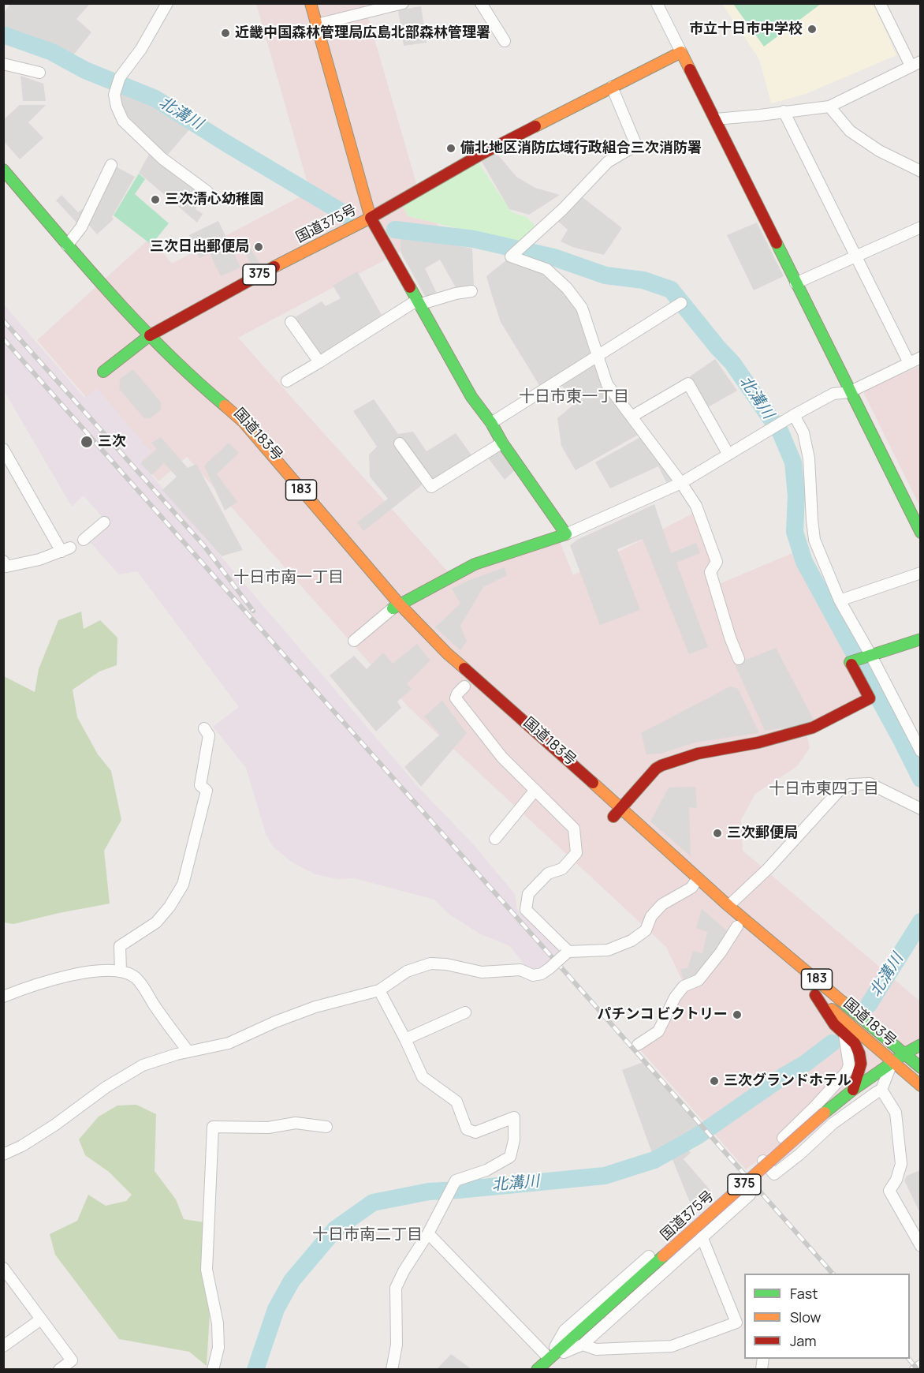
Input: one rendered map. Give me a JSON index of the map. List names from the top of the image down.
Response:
{
  "streets": {
    "main road": [
      "国道375号",
      "375",
      "国道183号",
      "183"
    ]
  },
  "crossings": [
    ["国道375号", "国道183号"]
  ],
  "districts": [
    "十日市東一丁目",
    "十日市南一丁目",
    "十日市東四丁目",
    "十日市南二丁目"
  ],
  "water": ["北溝川"],
  "places": [
    "市立十日市中学校",
    "近畿中国森林管理局広島北部森林管理署",
    "備北地区消防広域行政組合三次消防署",
    "三次清心幼稚園",
    "三次日出郵便局",
    "三次",
    "三次郵便局",
    "パチンコ ビクトリー",
    "三次グランドホテル"
  ],
  "legend": ["Fast", "Slow", "Jam"]
}
